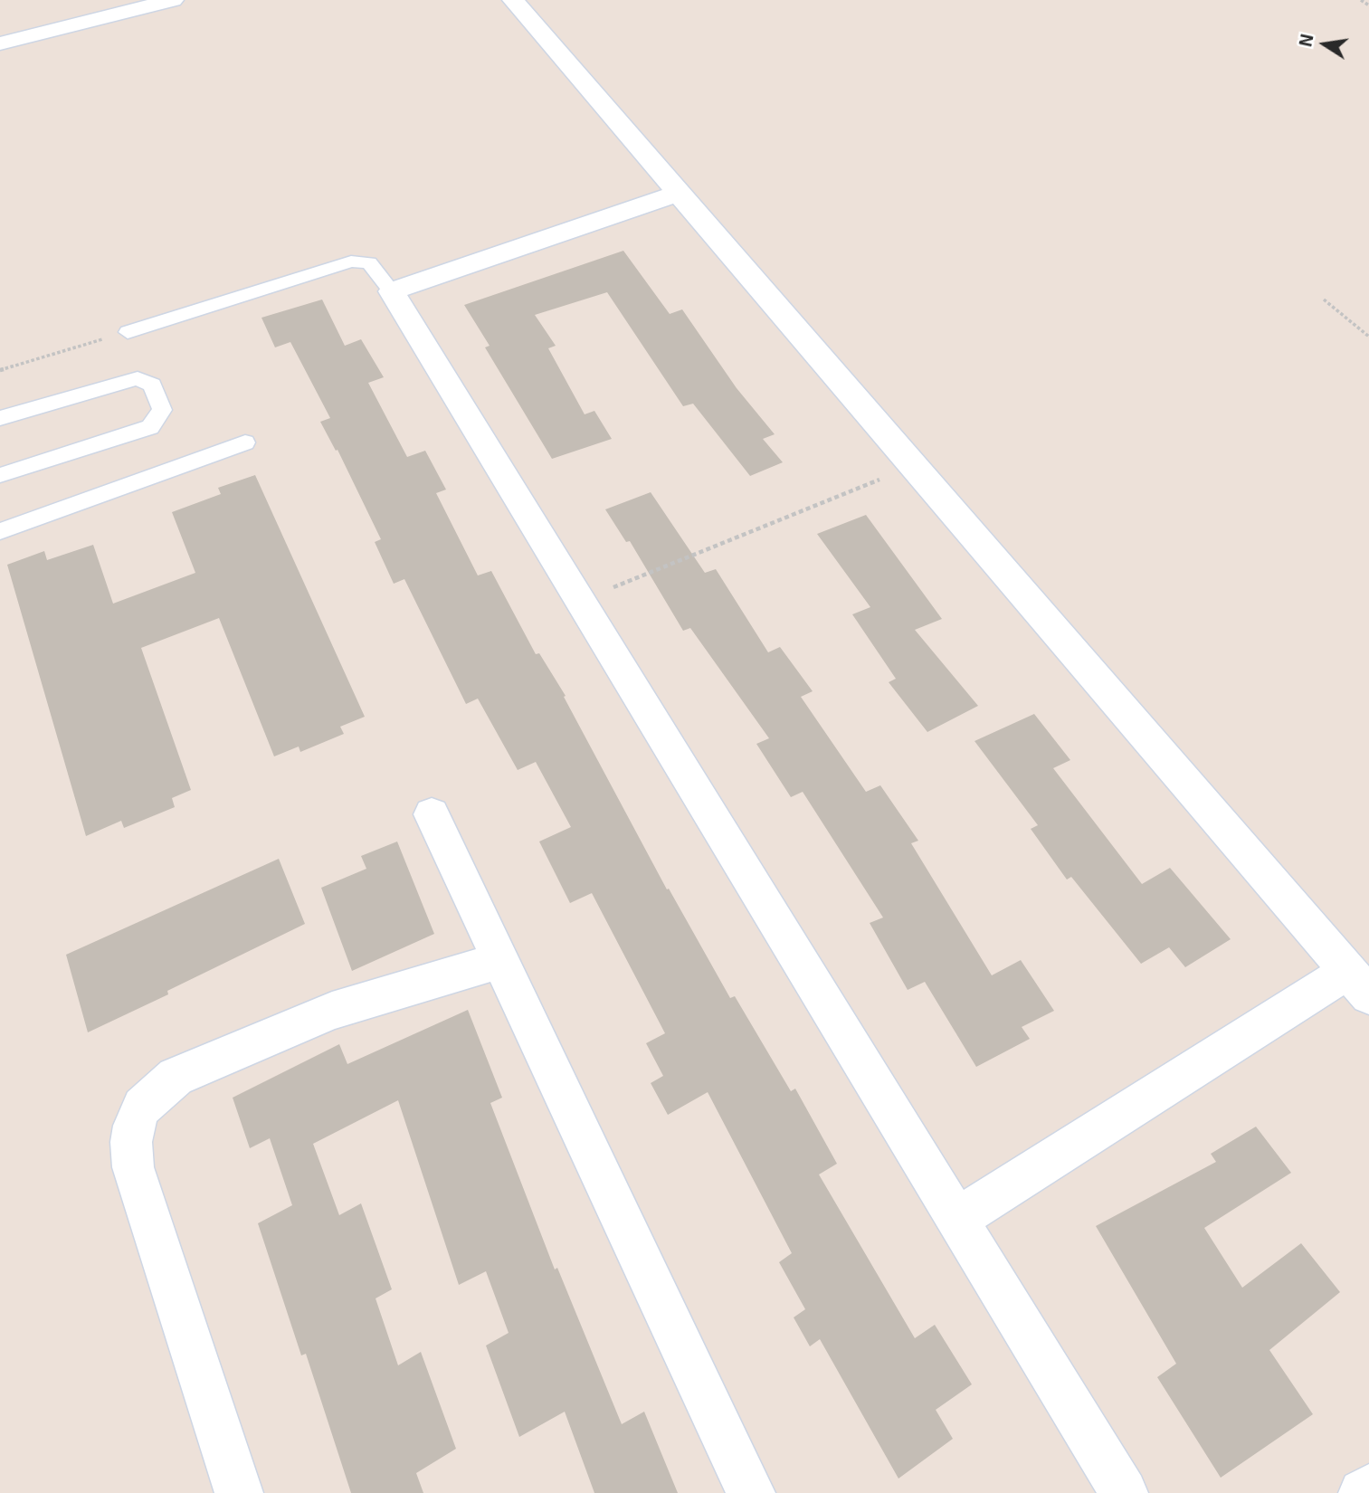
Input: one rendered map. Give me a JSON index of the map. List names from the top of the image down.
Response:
{
  "north": "left"
}
